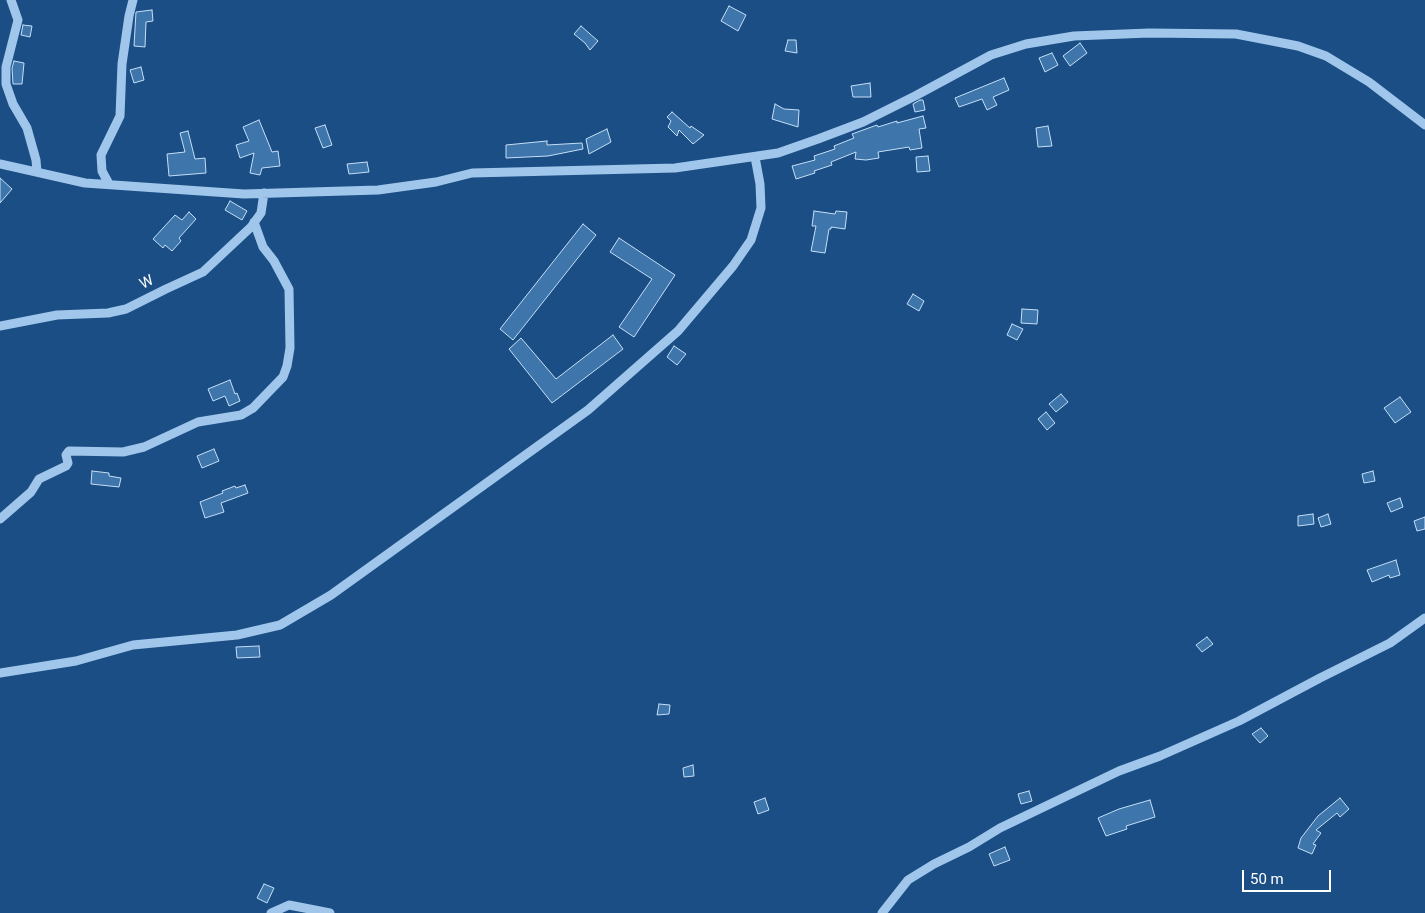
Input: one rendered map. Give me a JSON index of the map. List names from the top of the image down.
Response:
{
  "streets": {
    "street": ["W"]
  },
  "scale_bar": "50 m"
}
